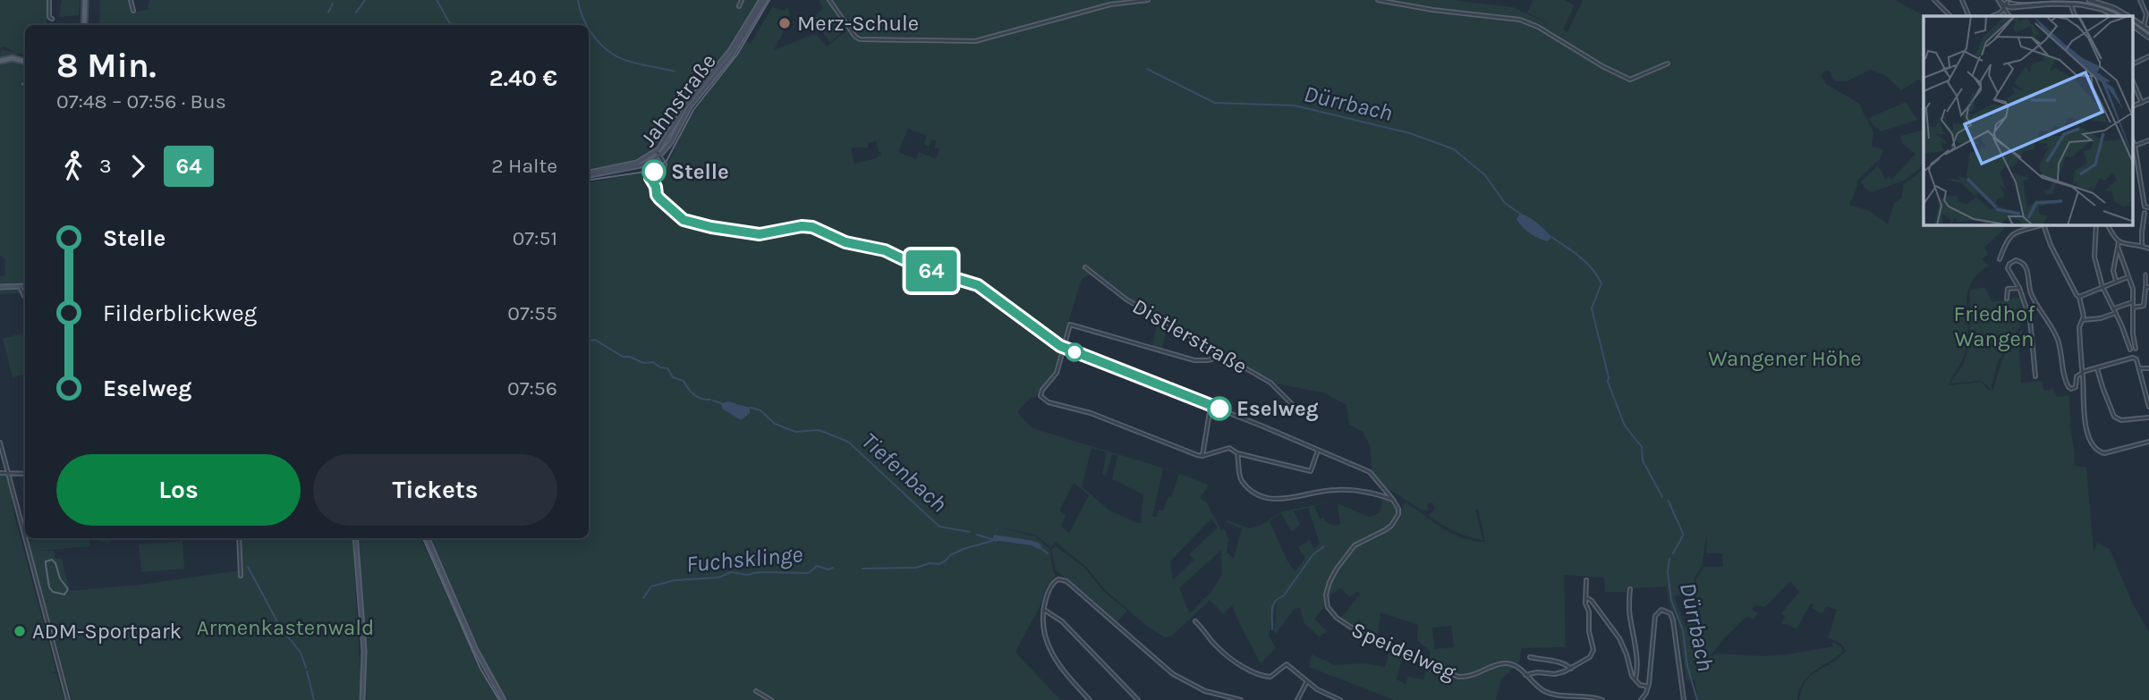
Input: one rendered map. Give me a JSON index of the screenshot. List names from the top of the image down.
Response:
{
  "streets": {
    "main road": ["Jahnstraße"],
    "street": ["Distlerstraße", "Speidelweg"]
  },
  "water": ["Dürrbach", "Tiefenbach", "Fuchsklinge"],
  "parks": ["Friedhof Wangen", "Wangener Höhe", "Armenkastenwald"],
  "places": [
    "Merz-Schule",
    "Stelle",
    "Eselweg",
    "ADM-Sportpark"
  ],
  "lines": ["bus line 64"],
  "page": {
    "on_map": "64",
    "heading": ["8 Min.", "07:48 – 07:56 · Bus", "2.40 €"],
    "legs": ["3", "64", "2 Halte"],
    "list": [
      {
        "name": "Stelle",
        "value": "07:51"
      },
      {
        "name": "Filderblickweg",
        "value": "07:55"
      },
      {
        "name": "Eselweg",
        "value": "07:56"
      }
    ],
    "buttons": ["Los", "Tickets"]
  }
}
